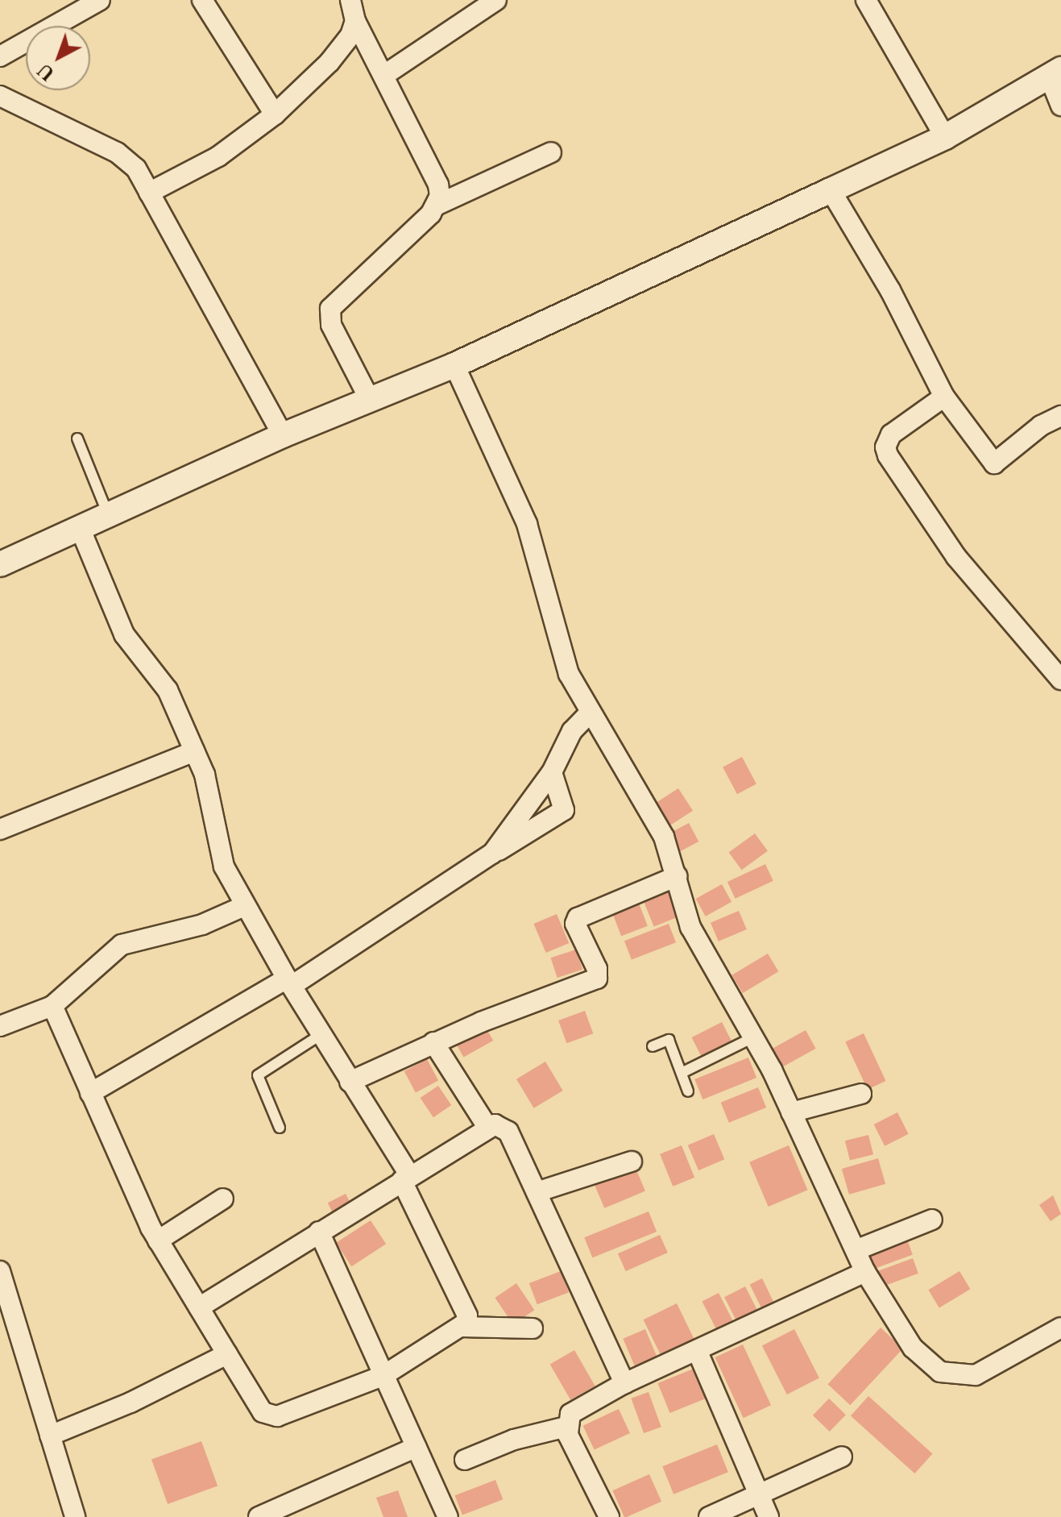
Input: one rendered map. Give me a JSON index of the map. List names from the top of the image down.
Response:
{
  "north": "bottom left"
}
